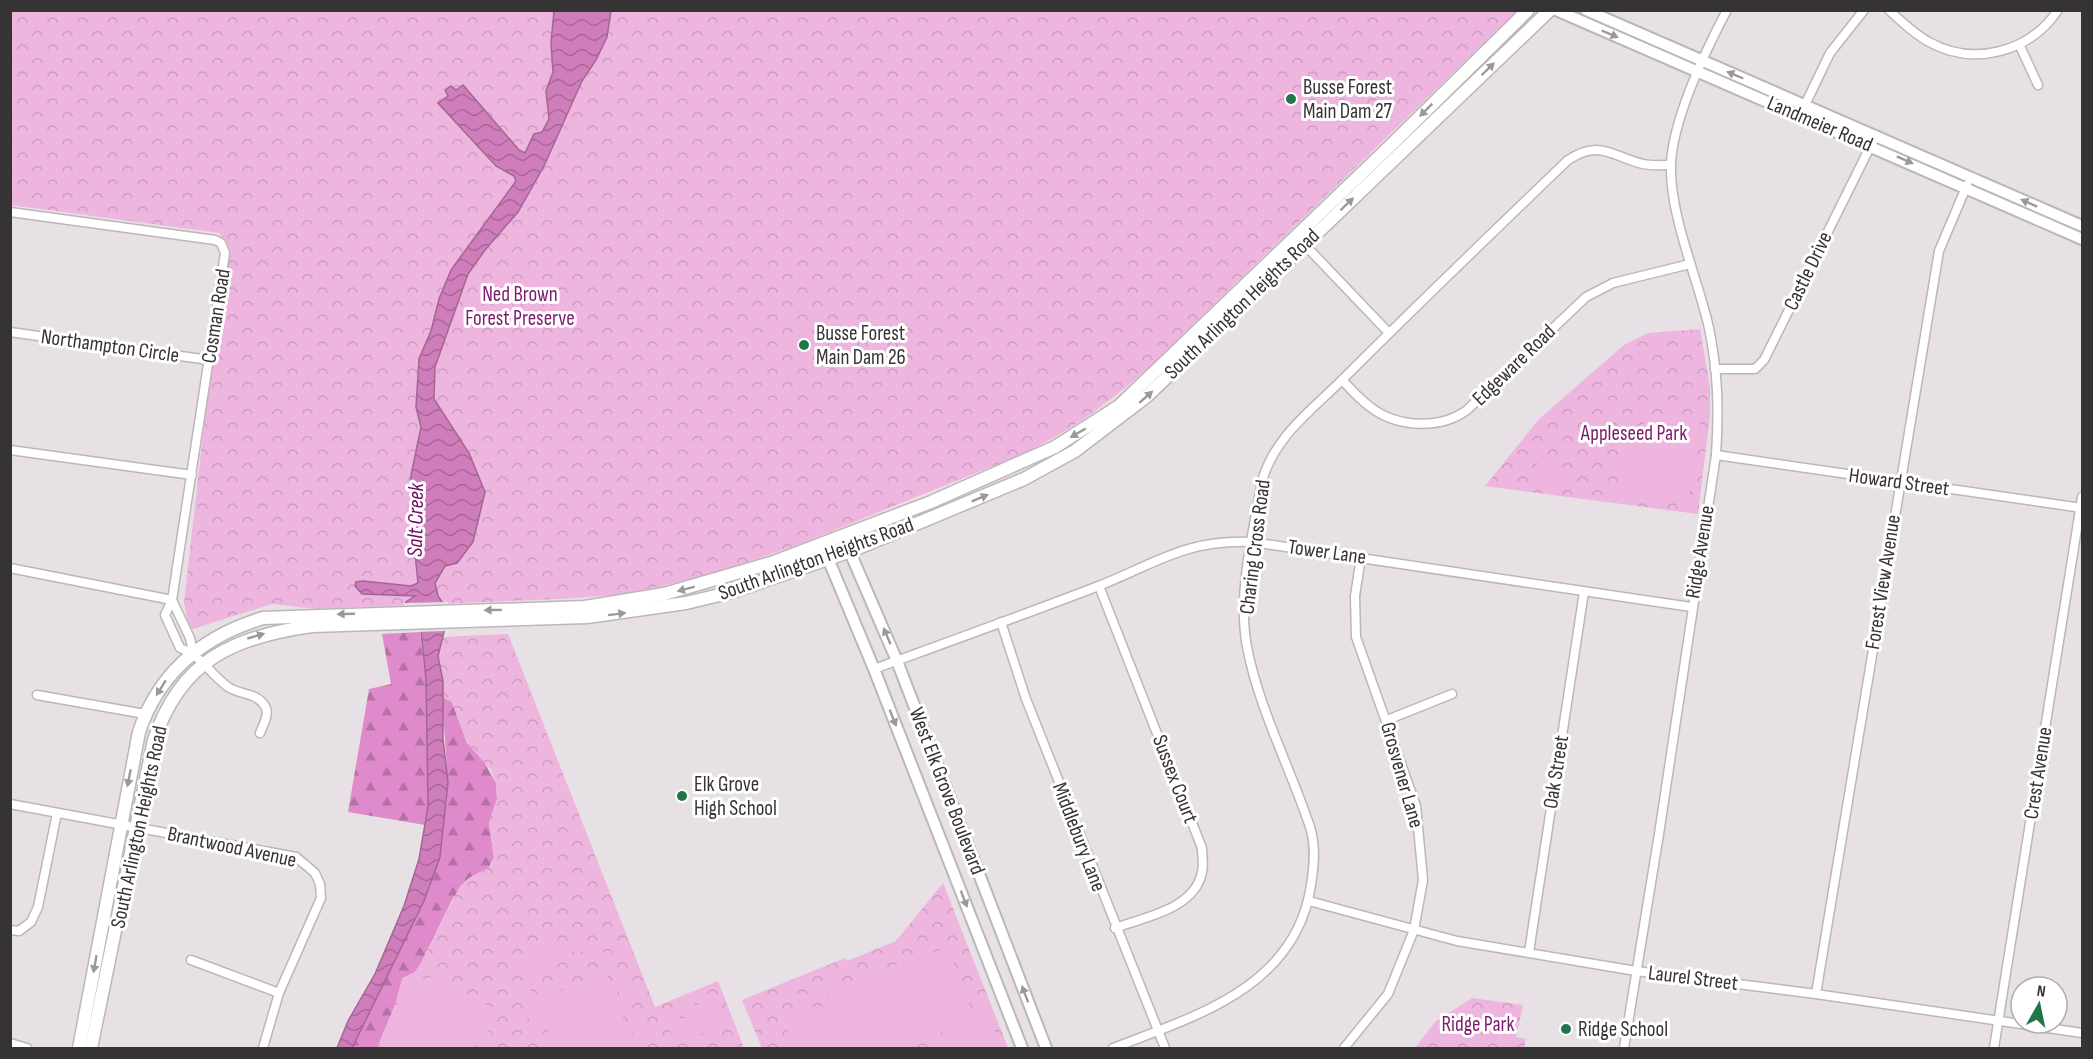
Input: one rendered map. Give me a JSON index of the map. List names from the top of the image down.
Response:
{
  "streets": {
    "main road": ["South Arlington Heights Road"],
    "street": [
      "Landmeier Road",
      "Castle Drive",
      "Cosman Road",
      "Northampton Circle",
      "Edgeware Road",
      "Howard Street",
      "Charing Cross Road",
      "Tower Lane",
      "Ridge Avenue",
      "Forest View Avenue",
      "Oak Street",
      "Crest Avenue",
      "Grosvener Lane",
      "Sussex Court",
      "West Elk Grove Boulevard",
      "Middlebury Lane",
      "Brantwood Avenue",
      "Laurel Street"
    ]
  },
  "crossings": [
    ["Landmeier Road", "Castle Drive"],
    ["Landmeier Road", "Ridge Avenue"],
    ["Landmeier Road", "Forest View Avenue"],
    ["Castle Drive", "Ridge Avenue"],
    ["South Arlington Heights Road", "Cosman Road"],
    ["South Arlington Heights Road", "West Elk Grove Boulevard"],
    ["South Arlington Heights Road", "Brantwood Avenue"],
    ["Cosman Road", "Northampton Circle"],
    ["Edgeware Road", "Charing Cross Road"],
    ["Edgeware Road", "Ridge Avenue"],
    ["Howard Street", "Ridge Avenue"],
    ["Howard Street", "Forest View Avenue"],
    ["Howard Street", "Crest Avenue"],
    ["Charing Cross Road", "Tower Lane"],
    ["Charing Cross Road", "Ridge Avenue"],
    ["Charing Cross Road", "Middlebury Lane"],
    ["Charing Cross Road", "Laurel Street"],
    ["Tower Lane", "Ridge Avenue"],
    ["Tower Lane", "Oak Street"],
    ["Tower Lane", "Grosvener Lane"],
    ["Tower Lane", "Sussex Court"],
    ["Tower Lane", "West Elk Grove Boulevard"],
    ["Tower Lane", "Middlebury Lane"],
    ["Ridge Avenue", "Laurel Street"],
    ["Forest View Avenue", "Laurel Street"],
    ["Oak Street", "Laurel Street"],
    ["Crest Avenue", "Laurel Street"],
    ["Grosvener Lane", "Laurel Street"],
    ["Sussex Court", "Middlebury Lane"]
  ],
  "water": ["Salt Creek"],
  "parks": ["Ned Brown Forest Preserve", "Appleseed Park", "Ridge Park"],
  "places": [
    "Busse Forest Main Dam 27",
    "Busse Forest Main Dam 26",
    "Elk Grove High School",
    "Ridge School"
  ],
  "north": "top"
}
